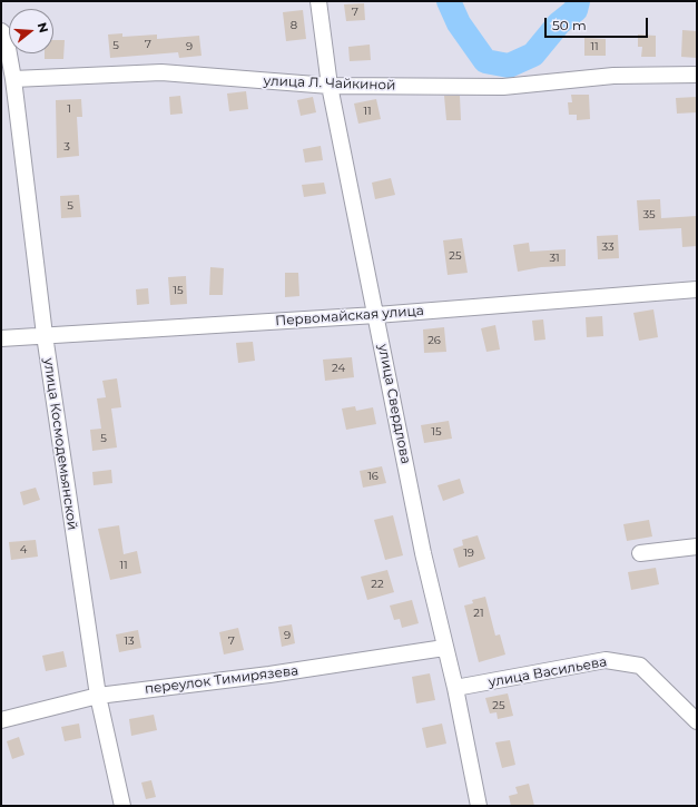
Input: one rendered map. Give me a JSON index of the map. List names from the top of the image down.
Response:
{
  "streets": {
    "street": [
      "улица Л. Чайкиной",
      "Первомайская улица",
      "улица Свердлова",
      "улица Космодемьянской",
      "улица Васильева",
      "переулок Тимирязева"
    ]
  },
  "crossings": [
    ["улица Л. Чайкиной", "улица Свердлова"],
    ["улица Л. Чайкиной", "улица Космодемьянской"],
    ["Первомайская улица", "улица Свердлова"],
    ["Первомайская улица", "улица Космодемьянской"],
    ["улица Свердлова", "улица Васильева"],
    ["улица Свердлова", "переулок Тимирязева"],
    ["улица Космодемьянской", "переулок Тимирязева"]
  ],
  "house_numbers": [
    "7",
    "8",
    "7",
    "5",
    "9",
    "11",
    "1",
    "11",
    "3",
    "5",
    "35",
    "33",
    "25",
    "31",
    "15",
    "26",
    "24",
    "15",
    "5",
    "16",
    "4",
    "19",
    "11",
    "22",
    "21",
    "9",
    "13",
    "7",
    "25"
  ],
  "scale_bar": "50 m",
  "north": "right"
}
